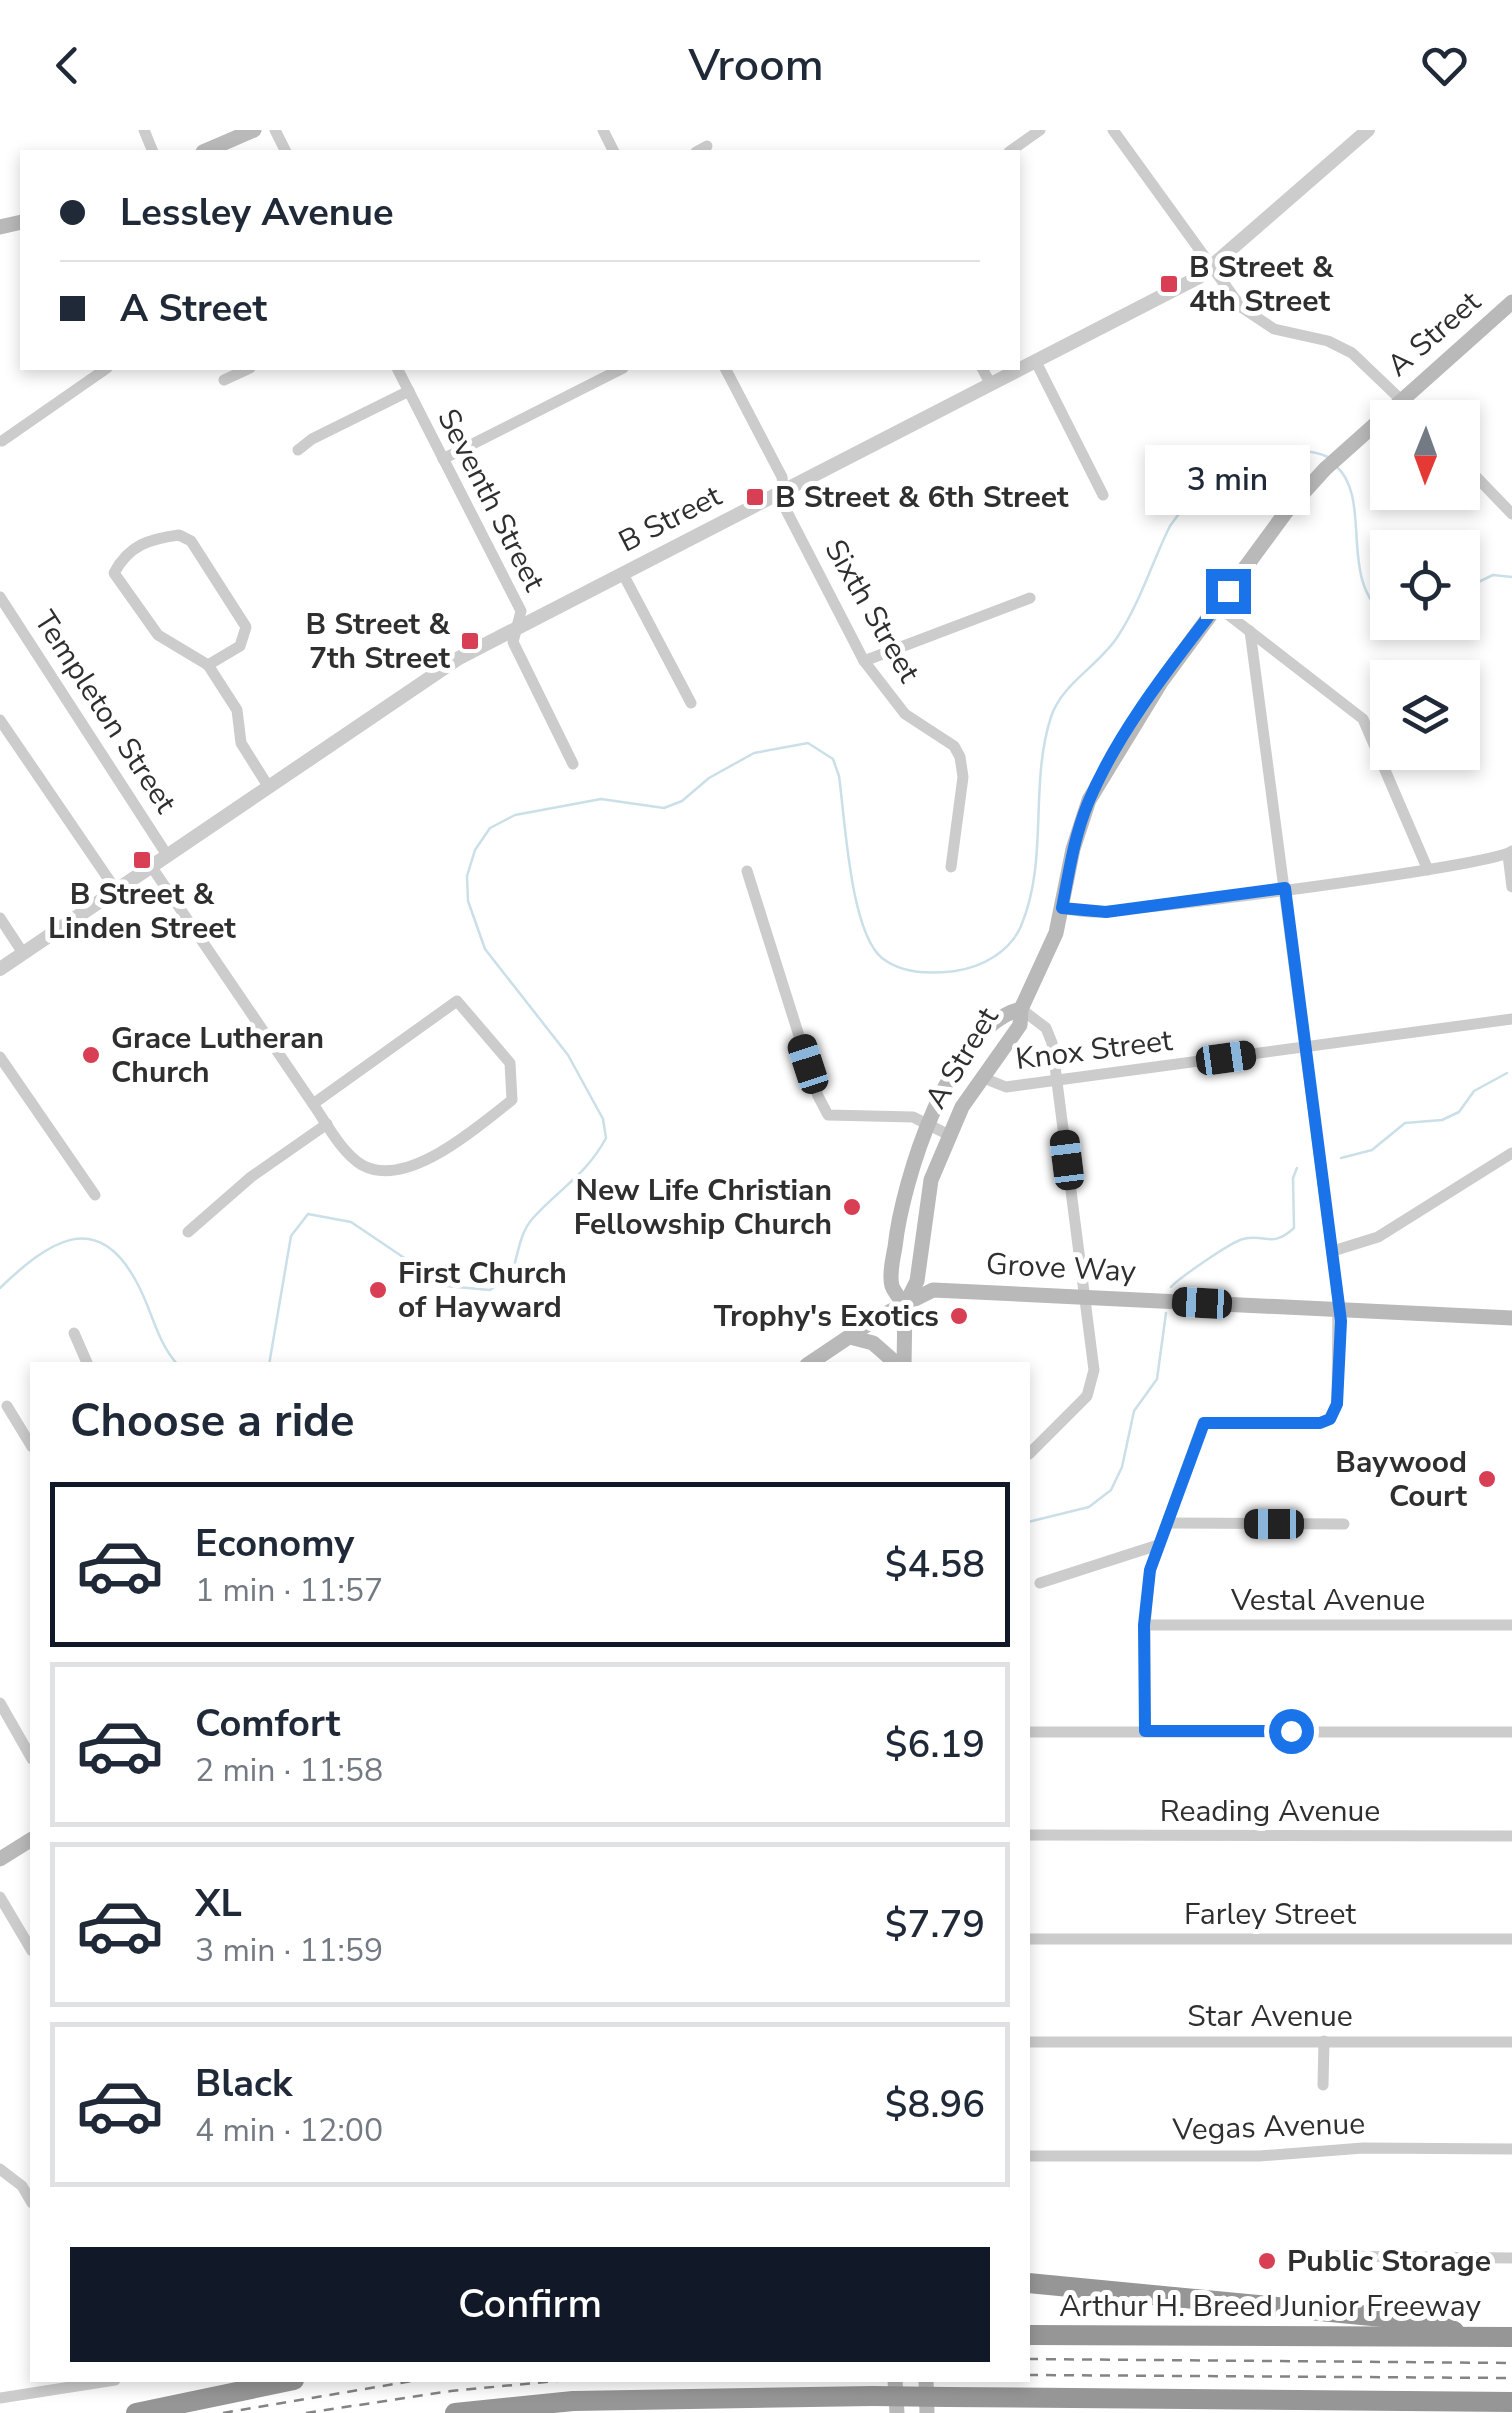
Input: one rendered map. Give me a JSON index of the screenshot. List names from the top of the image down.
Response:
{
  "streets": {
    "highway": ["Arthur H. Breed Junior Freeway"],
    "main road": ["A Street", "Grove Way"],
    "street": [
      "Seventh Street",
      "B Street",
      "Sixth Street",
      "Templeton Street",
      "Knox Street",
      "Vestal Avenue",
      "Reading Avenue",
      "Farley Street",
      "Star Avenue",
      "Vegas Avenue"
    ]
  },
  "crossings": [
    ["A Street", "Knox Street"],
    ["A Street", "Grove Way"],
    ["Seventh Street", "B Street"],
    ["B Street", "Sixth Street"],
    ["B Street", "Templeton Street"]
  ],
  "places": {
    "transit": [
      "B Street & 4th Street",
      "B Street & 6th Street",
      "B Street & 7th Street",
      "B Street & Linden Street"
    ],
    "other": [
      "Grace Lutheran Church",
      "New Life Christian Fellowship Church",
      "First Church of Hayward",
      "Trophy's Exotics",
      "Baywood Court",
      "Public Storage"
    ]
  },
  "north": "bottom",
  "page": {
    "header": "Vroom",
    "banner": ["Lessley Avenue", "A Street"],
    "bubble": "3 min",
    "heading": "Choose a ride",
    "list": [
      {
        "name": "Economy",
        "note": "1 min · 11:57",
        "value": "$4.58"
      },
      {
        "name": "Comfort",
        "note": "2 min · 11:58",
        "value": "$6.19"
      },
      {
        "name": "XL",
        "note": "3 min · 11:59",
        "value": "$7.79"
      },
      {
        "name": "Black",
        "note": "4 min · 12:00",
        "value": "$8.96"
      }
    ],
    "buttons": "Confirm"
  }
}
